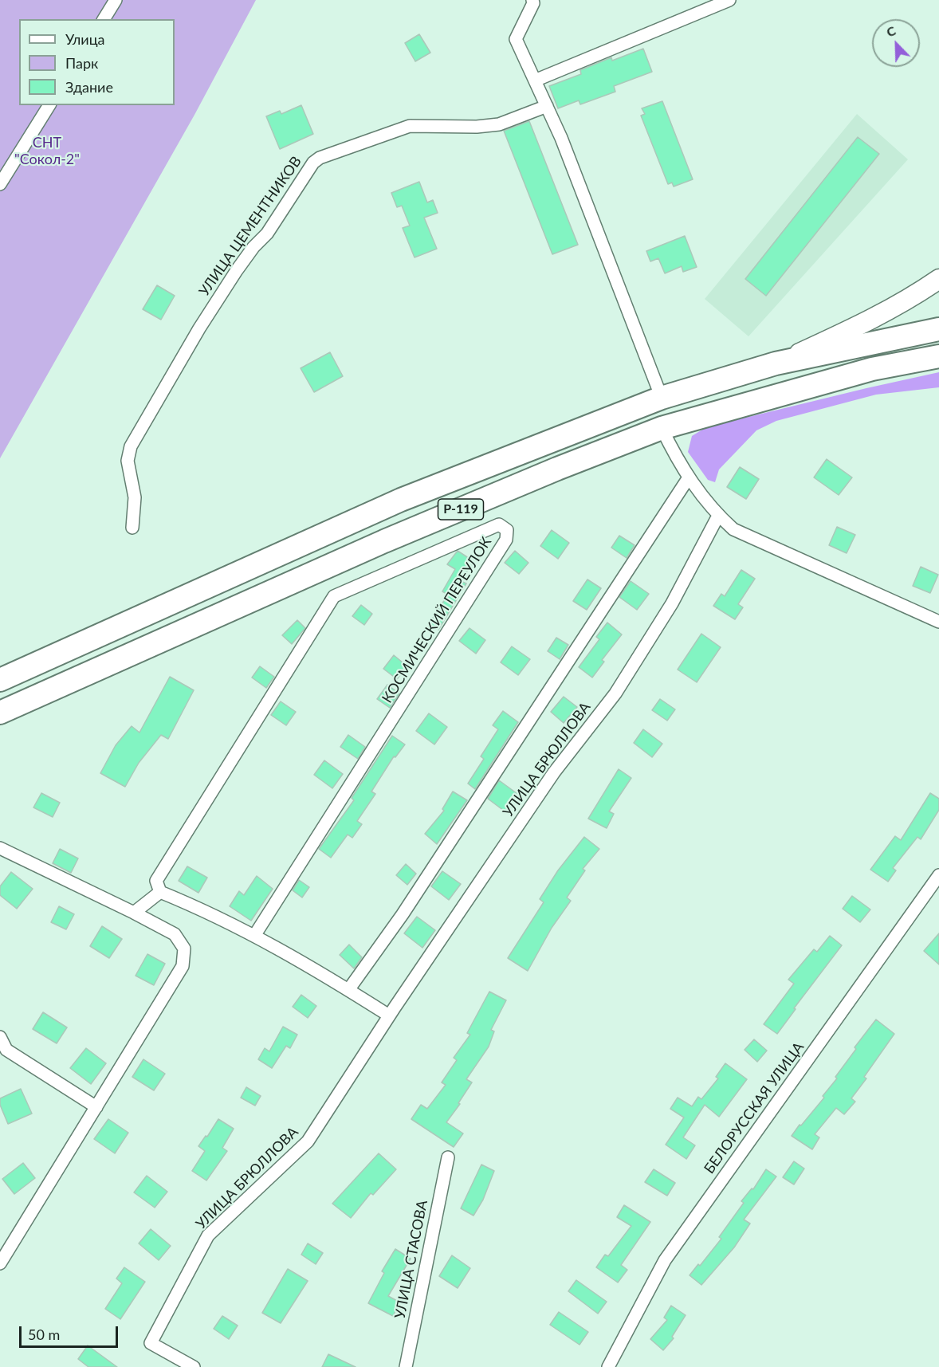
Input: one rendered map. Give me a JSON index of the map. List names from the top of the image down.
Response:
{
  "streets": {
    "highway": ["Р-119"],
    "street": [
      "УЛИЦА ЦЕМЕНТНИКОВ",
      "КОСМИЧЕСКИЙ ПЕРЕУЛОК",
      "УЛИЦА БРЮЛЛОВА",
      "БЕЛОРУССКАЯ УЛИЦА",
      "УЛИЦА СТАСОВА"
    ]
  },
  "parks": ["СНТ \"Сокол-2\""],
  "legend": ["Улица", "Парк", "Здание"],
  "scale_bar": "50 m",
  "north": "top left"
}
